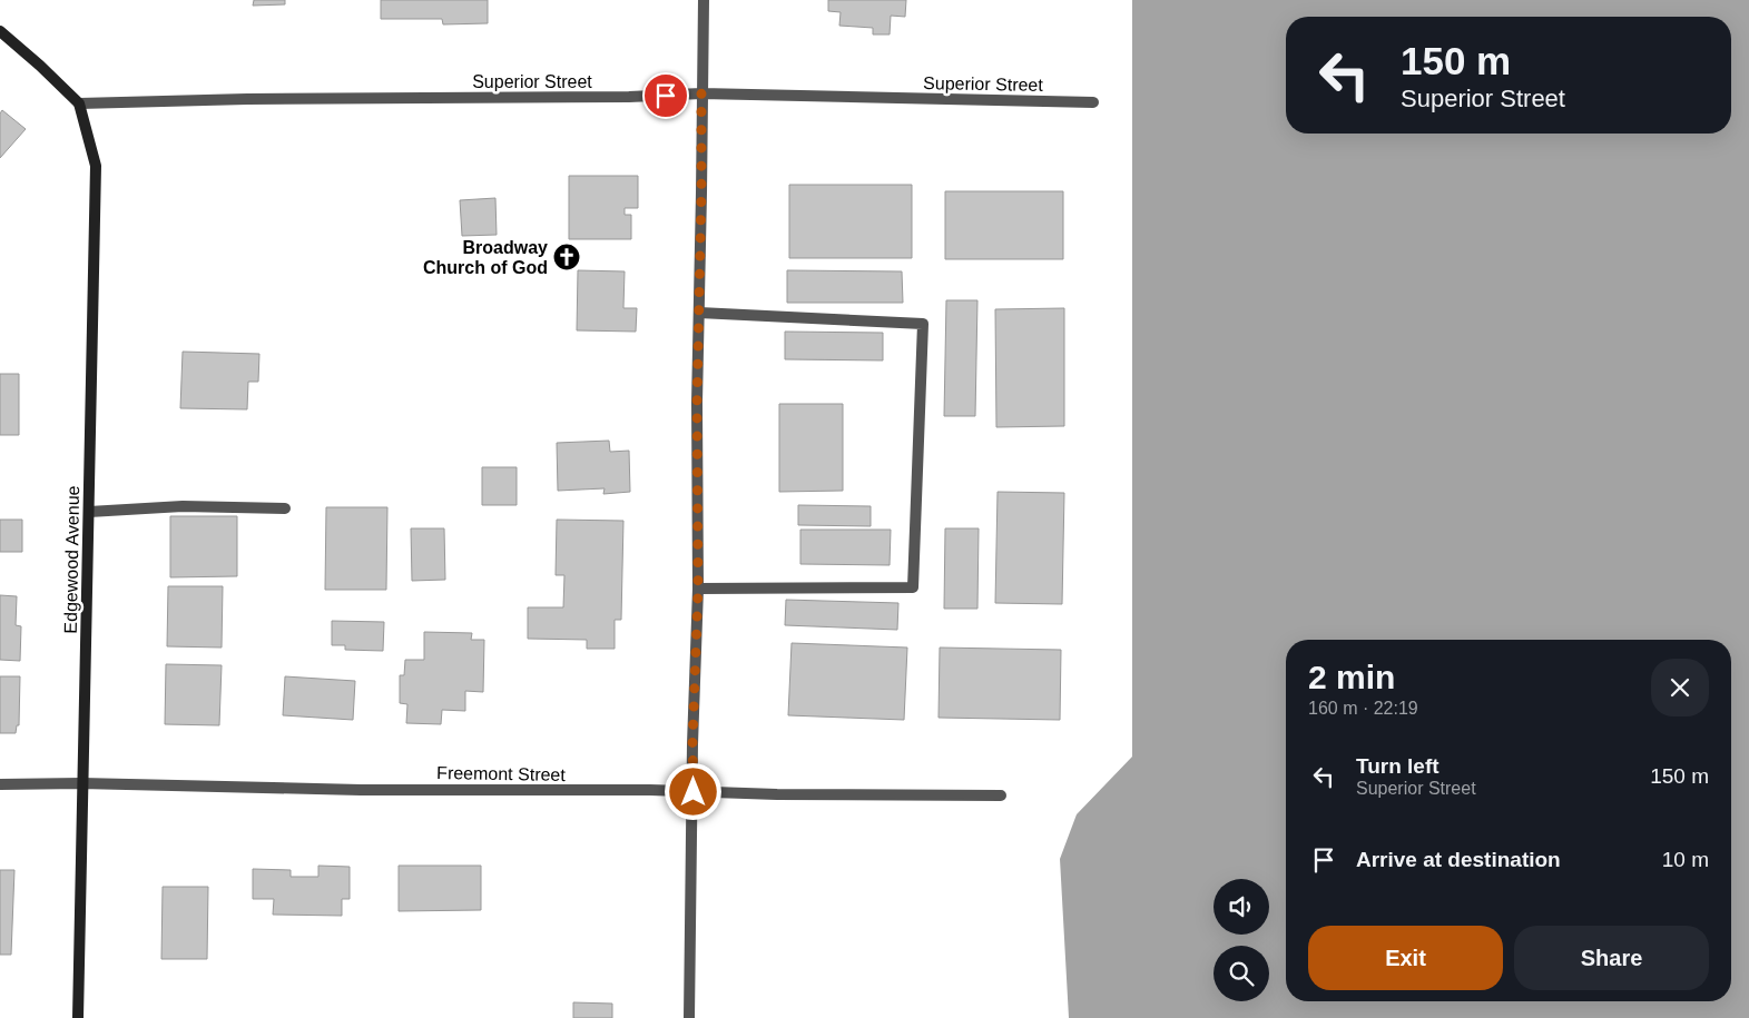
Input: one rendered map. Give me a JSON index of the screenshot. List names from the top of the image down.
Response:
{
  "streets": {
    "street": ["Superior Street", "Edgewood Avenue", "Freemont Street"]
  },
  "crossings": [
    ["Superior Street", "Edgewood Avenue"],
    ["Edgewood Avenue", "Freemont Street"]
  ],
  "places": {
    "church": ["Broadway Church of God"]
  },
  "page": {
    "turn": ["150 m", "Superior Street"],
    "heading": ["2 min", "160 m · 22:19"],
    "list": [
      {
        "name": "Turn left",
        "note": "Superior Street",
        "value": "150 m"
      },
      {
        "name": "Arrive at destination",
        "value": "10 m"
      }
    ],
    "buttons": ["Exit", "Share"]
  }
}
